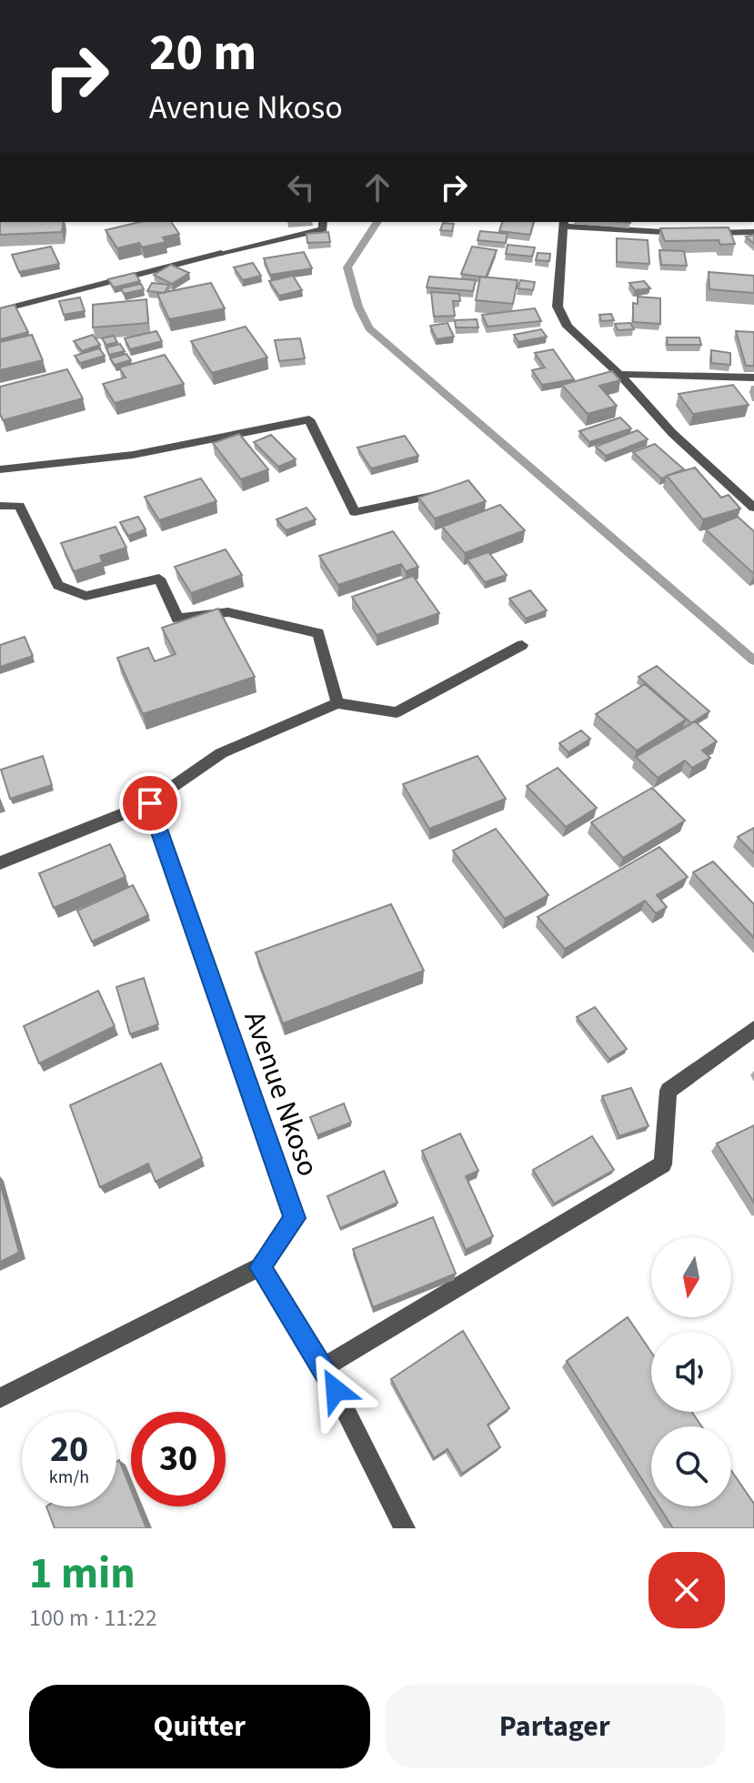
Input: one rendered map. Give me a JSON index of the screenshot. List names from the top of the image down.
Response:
{
  "streets": {
    "street": ["Avenue Nkoso"]
  },
  "north": "bottom",
  "page": {
    "turn": ["20 m", "Avenue Nkoso"],
    "speed": "20 km/h",
    "limit": "30",
    "heading": ["1 min", "100 m · 11:22"],
    "buttons": ["Quitter", "Partager"]
  }
}
